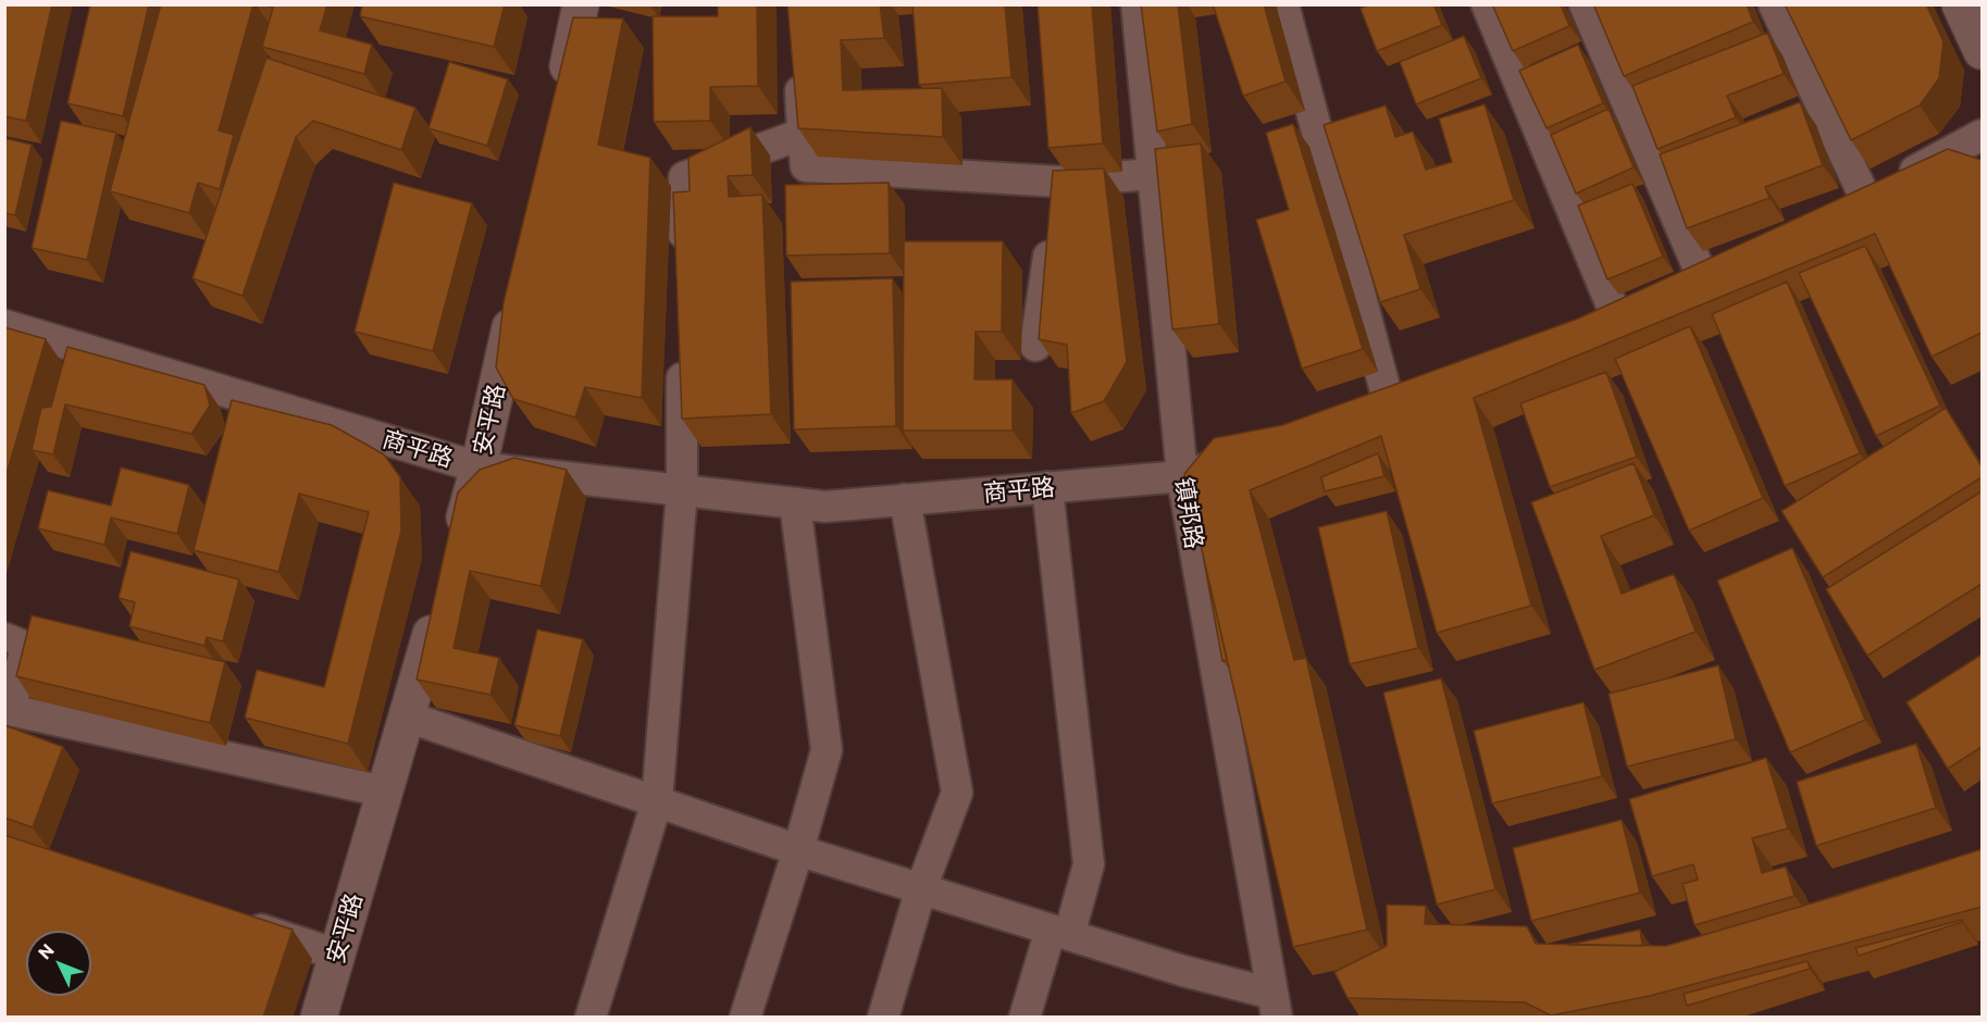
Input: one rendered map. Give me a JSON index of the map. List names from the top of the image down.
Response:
{
  "streets": {
    "street": ["安平路", "商平路", "镇邦路"]
  },
  "crossings": [
    ["安平路", "商平路"],
    ["商平路", "镇邦路"]
  ],
  "north": "top left"
}
